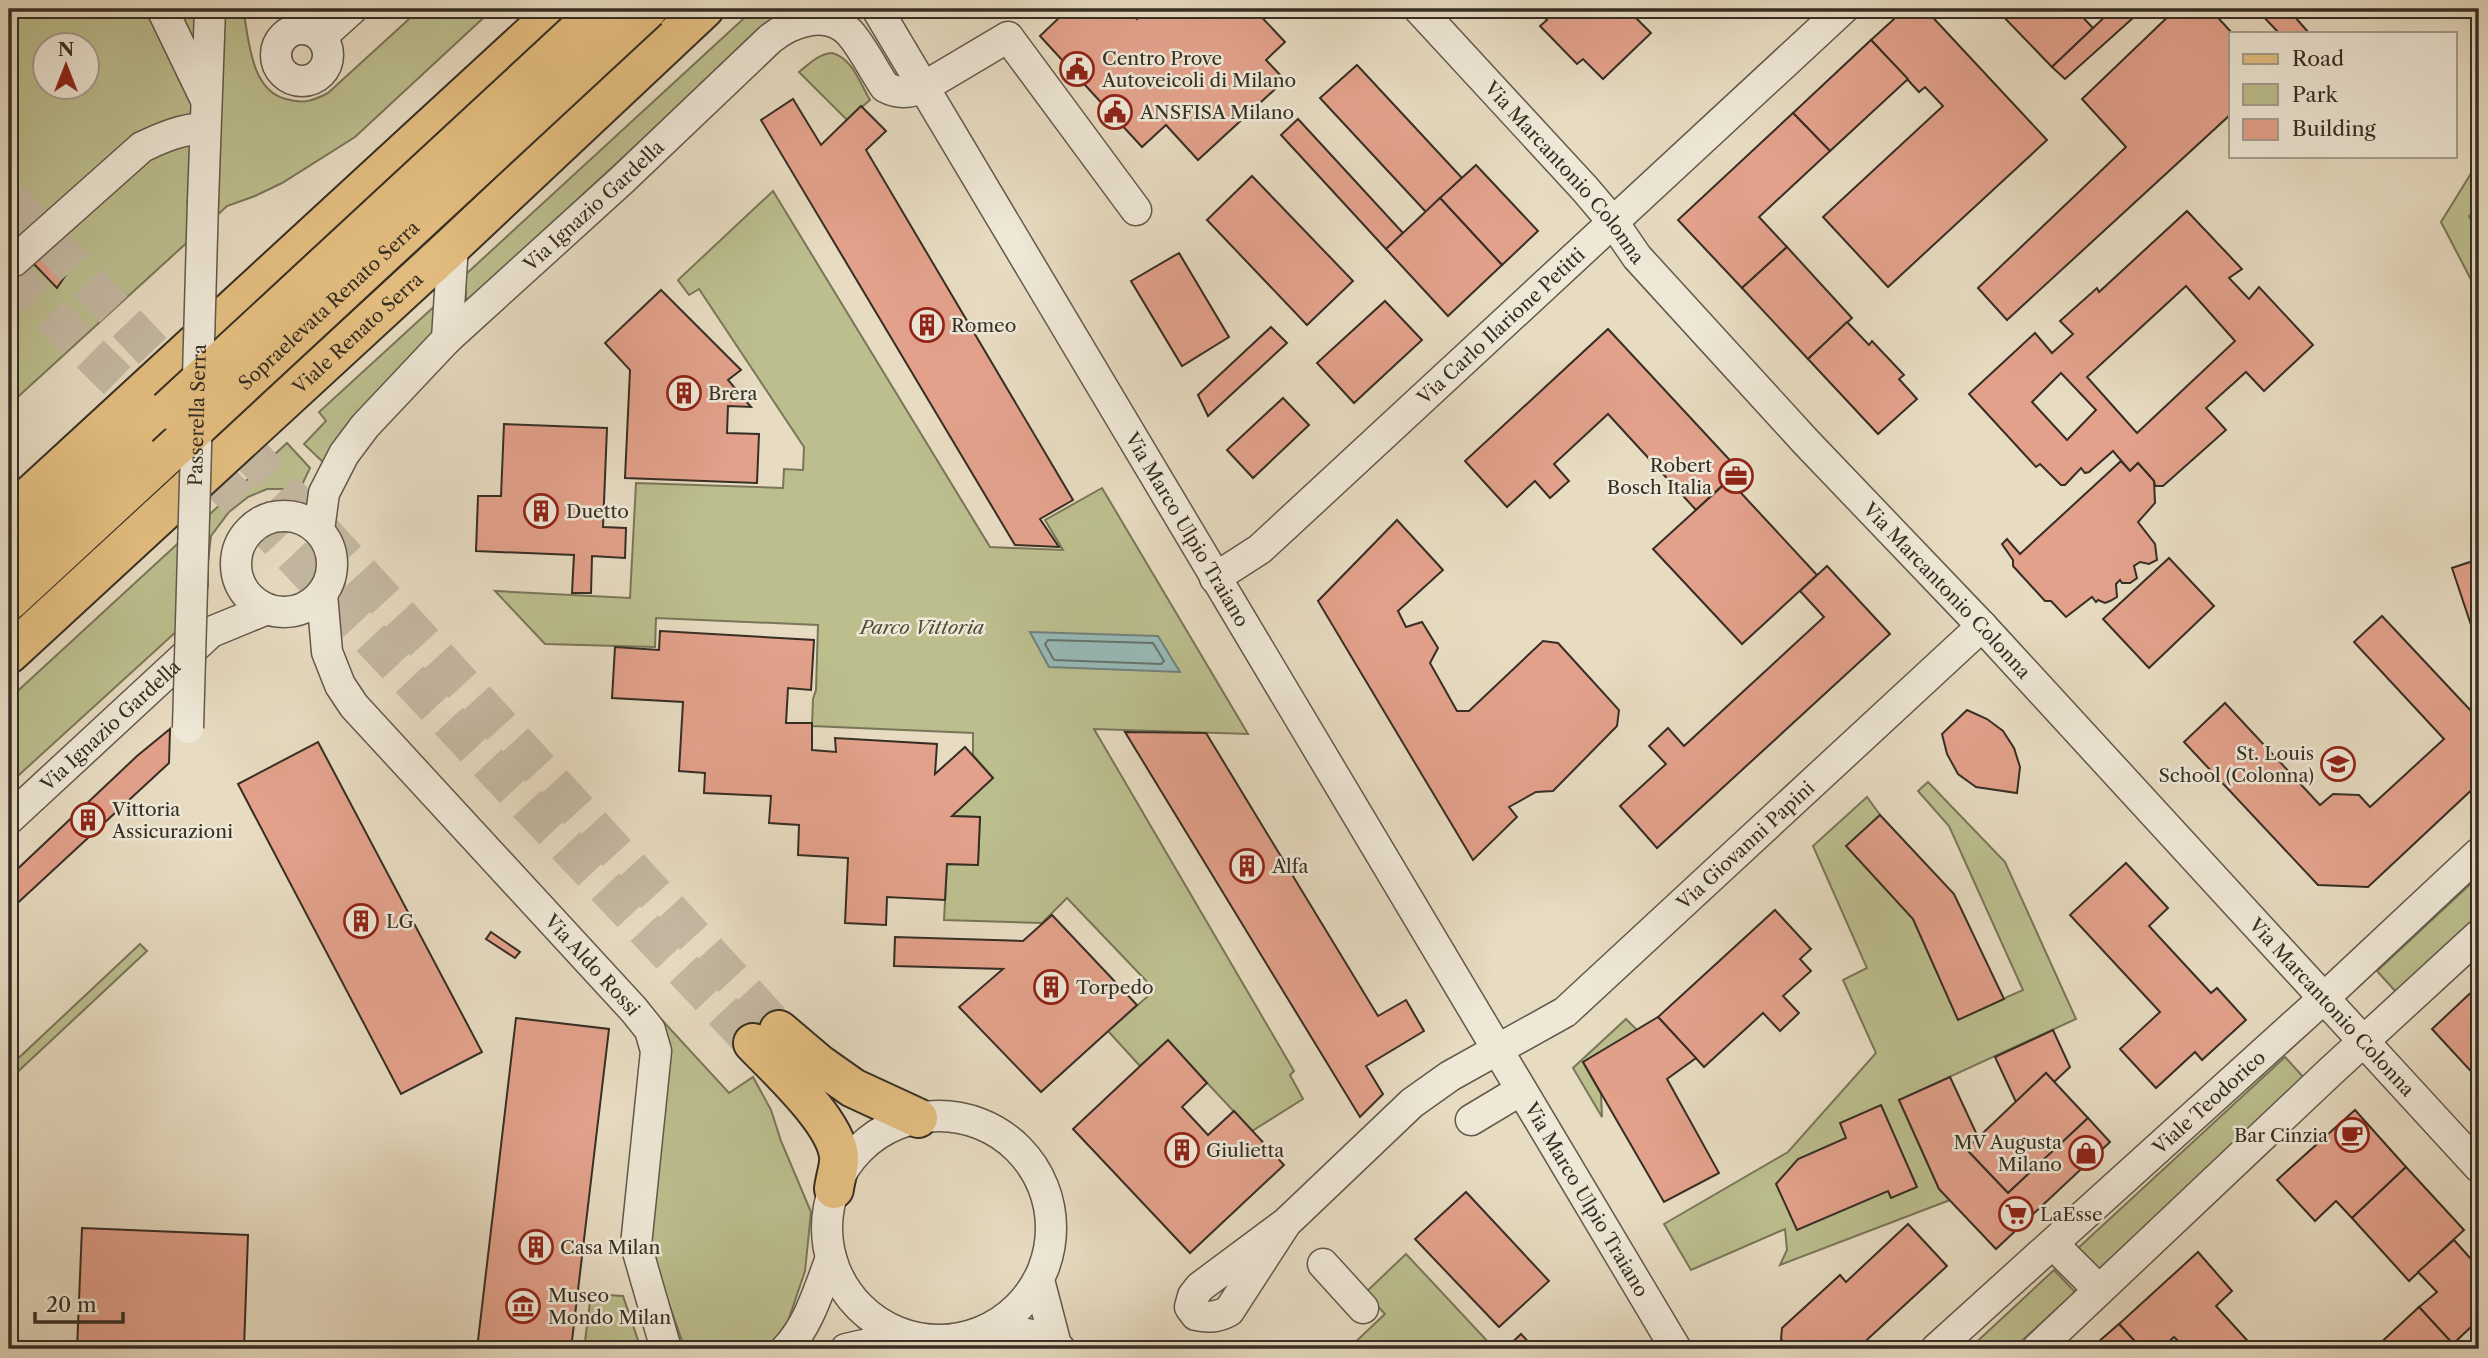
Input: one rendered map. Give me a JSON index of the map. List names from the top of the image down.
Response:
{
  "streets": {
    "main road": ["Sopraelevata Renato Serra", "Viale Renato Serra"],
    "street": [
      "Via Marcantonio Colonna",
      "Via Ignazio Gardella",
      "Via Carlo Ilarione Petitti",
      "Passerella Serra",
      "Via Marco Ulpio Traiano",
      "Via Giovanni Papini",
      "Via Aldo Rossi",
      "Viale Teodorico"
    ]
  },
  "crossings": [
    ["Via Marcantonio Colonna", "Via Carlo Ilarione Petitti"],
    ["Via Marcantonio Colonna", "Via Giovanni Papini"],
    ["Via Marcantonio Colonna", "Viale Teodorico"],
    ["Via Ignazio Gardella", "Via Marco Ulpio Traiano"],
    ["Via Ignazio Gardella", "Via Aldo Rossi"],
    ["Via Carlo Ilarione Petitti", "Via Marco Ulpio Traiano"],
    ["Via Marco Ulpio Traiano", "Via Giovanni Papini"]
  ],
  "parks": ["Parco Vittoria"],
  "places": {
    "public building": ["Centro Prove Autoveicoli di Milano", "ANSFISA Milano"],
    "building": [
      "Romeo",
      "Brera",
      "Duetto",
      "Vittoria Assicurazioni",
      "Alfa",
      "LG",
      "Torpedo",
      "Giulietta",
      "Casa Milan"
    ],
    "office": ["Robert Bosch Italia"],
    "school or university": ["St. Louis School (Colonna)"],
    "cafe": ["Bar Cinzia"],
    "shop": ["MV Augusta Milano"],
    "supermarket": ["LaEsse"],
    "museum": ["Museo Mondo Milan"]
  },
  "legend": ["Road", "Park", "Building"],
  "scale_bar": "20 m",
  "north": "top"
}
